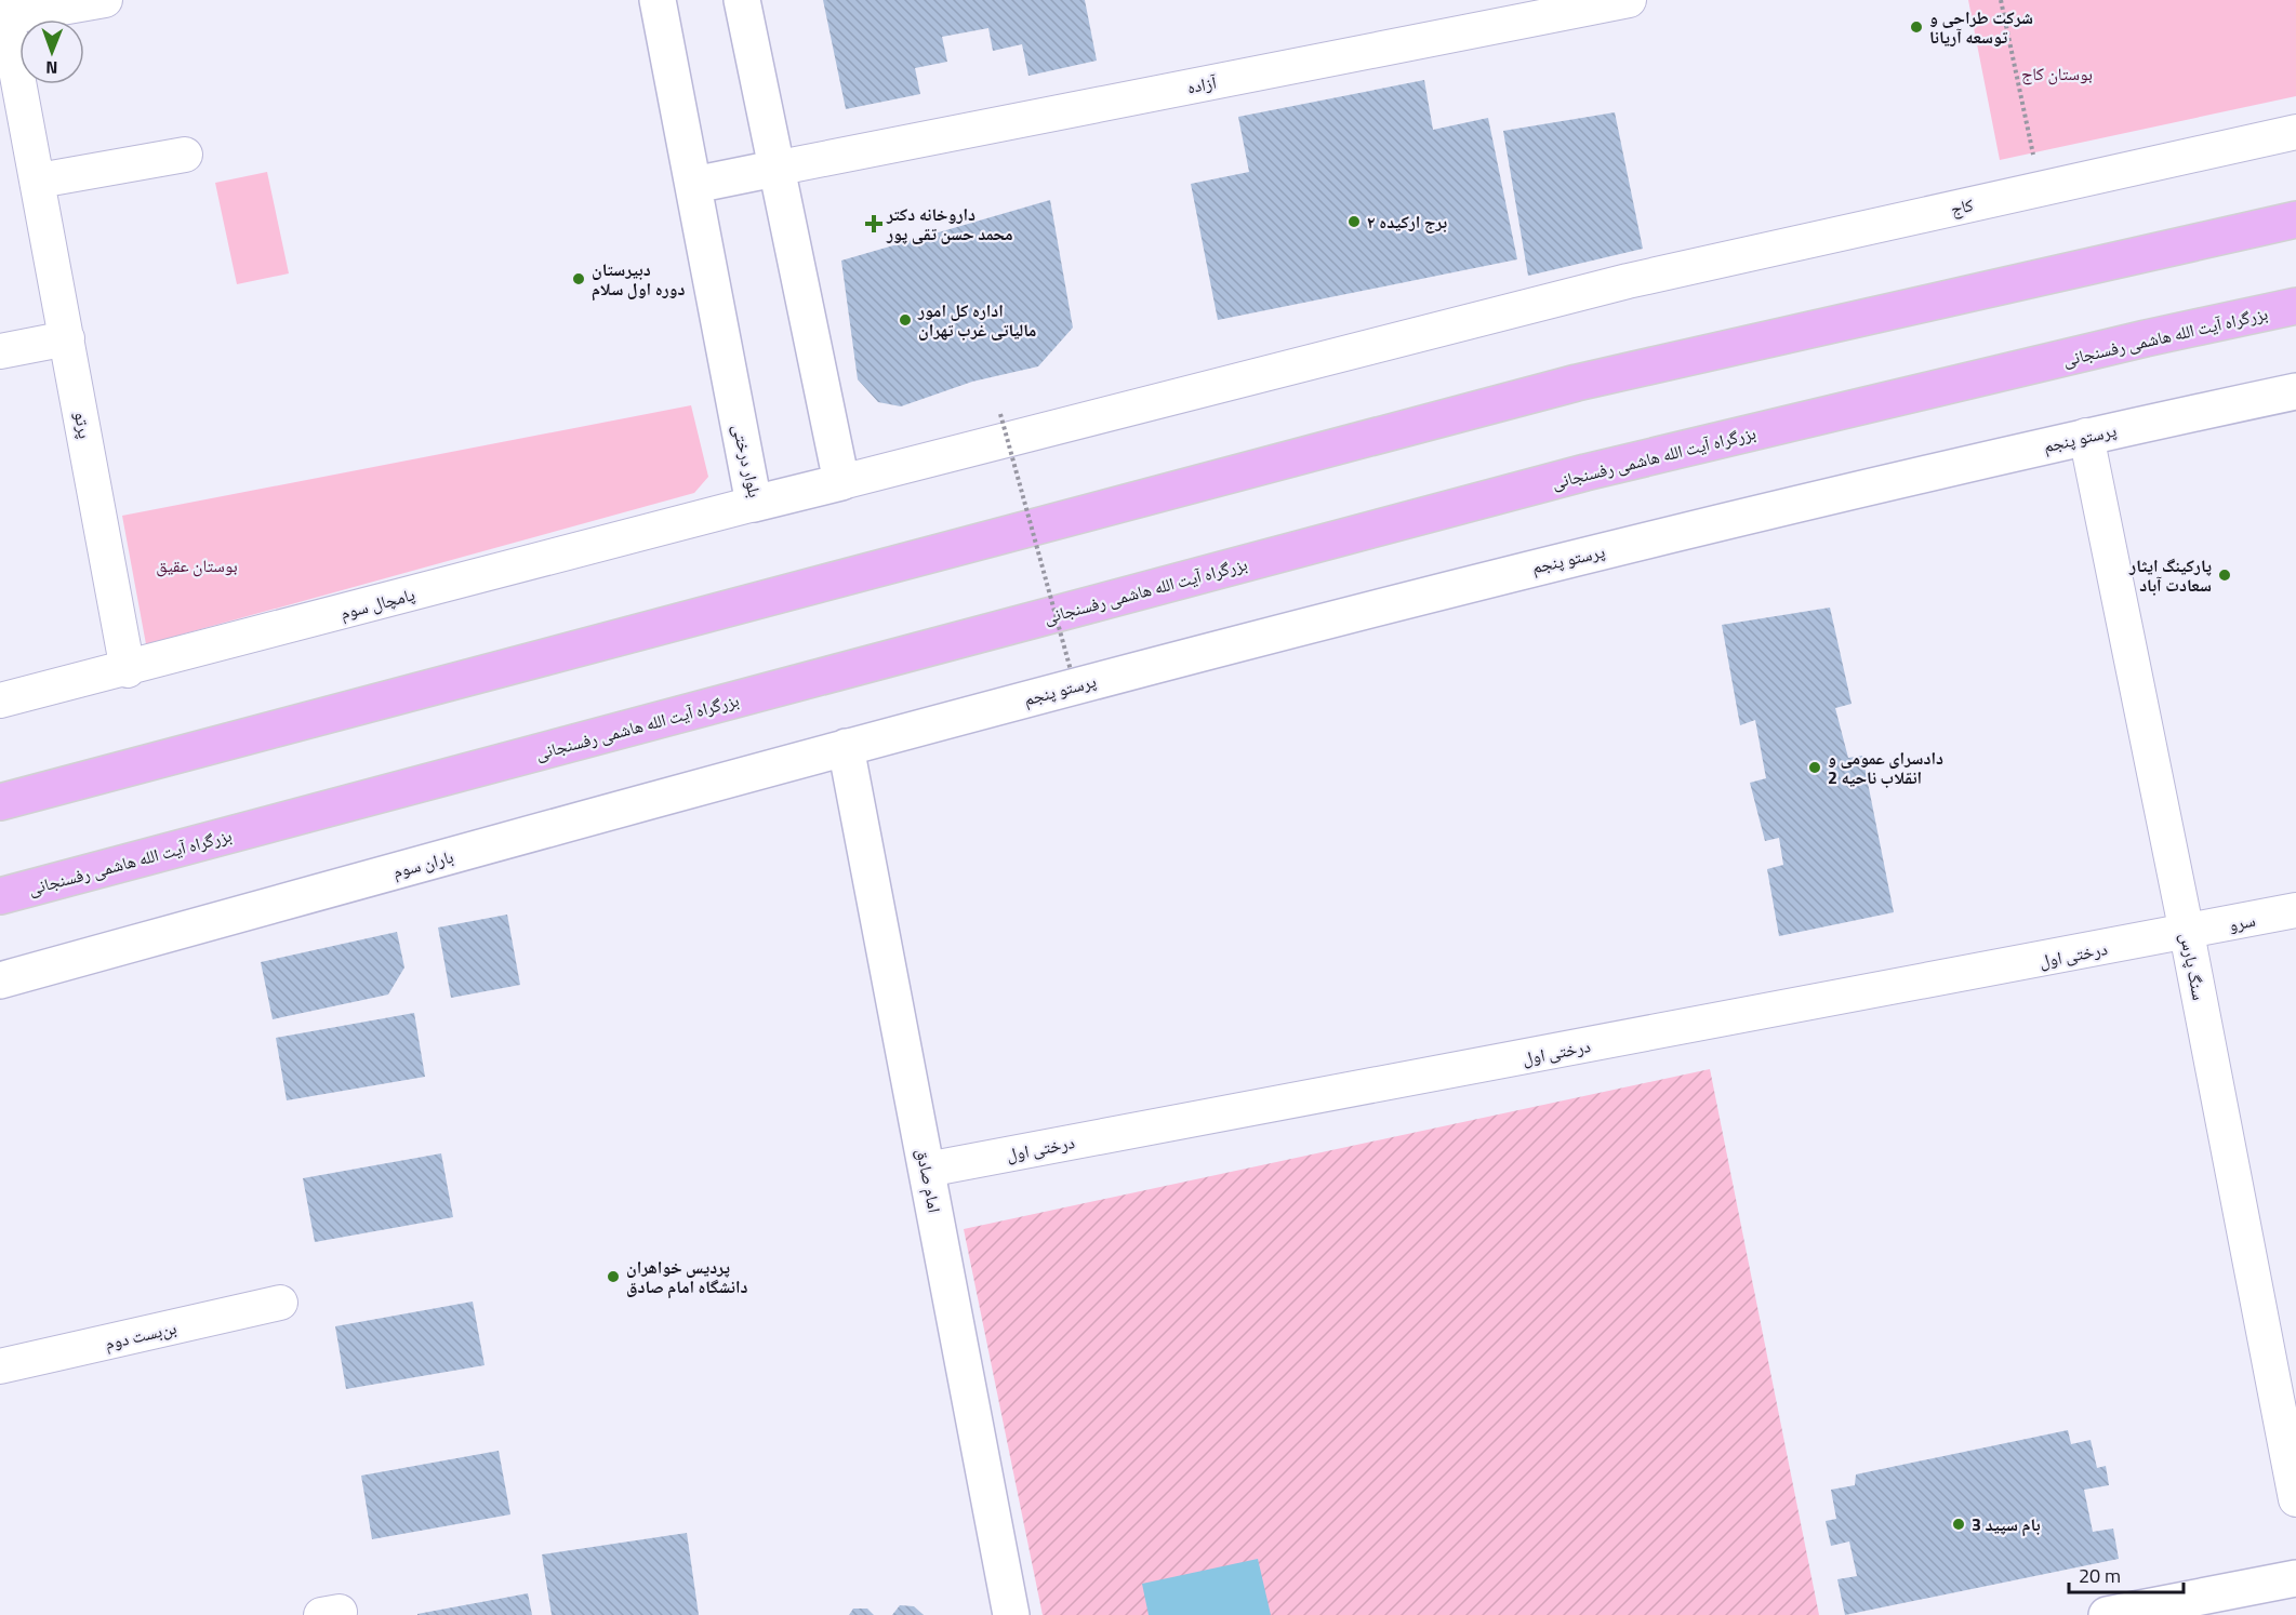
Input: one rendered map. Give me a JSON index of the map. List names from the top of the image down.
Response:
{
  "streets": {
    "highway": ["بزرگراه آیت الله هاشمی رفسنجانی"],
    "street": [
      "آزاده",
      "کاج",
      "پرتو",
      "پرستو پنجم",
      "بلوار درختی",
      "پامچال سوم",
      "باران سوم",
      "سرو",
      "درختی اول",
      "سنگ پارس",
      "امام صادق",
      "بن‌بست دوم"
    ]
  },
  "crossings": [
    ["کاج", "بلوار درختی"],
    ["پرتو", "پامچال سوم"],
    ["پرستو پنجم", "باران سوم"],
    ["پرستو پنجم", "سنگ پارس"],
    ["پرستو پنجم", "امام صادق"],
    ["بلوار درختی", "پامچال سوم"],
    ["باران سوم", "امام صادق"],
    ["سرو", "درختی اول"],
    ["سرو", "سنگ پارس"],
    ["درختی اول", "سنگ پارس"],
    ["درختی اول", "امام صادق"]
  ],
  "parks": ["بوستان کاج", "بوستان عقیق"],
  "places": {
    "other": [
      "شرکت طراحی و توسعه آریانا",
      "برج ارکیده ۲",
      "دبیرستان دوره اول سلام",
      "اداره کل امور مالیاتی غرب تهران",
      "پارکینگ ایثار سعادت آباد",
      "دادسرای عمومی و انقلاب ناحیه 2",
      "پردیس خواهران دانشگاه امام صادق",
      "بام سپید 3"
    ],
    "health": ["داروخانه دکتر محمد حسن تقی پور"]
  },
  "scale_bar": "20 m",
  "north": "bottom"
}
